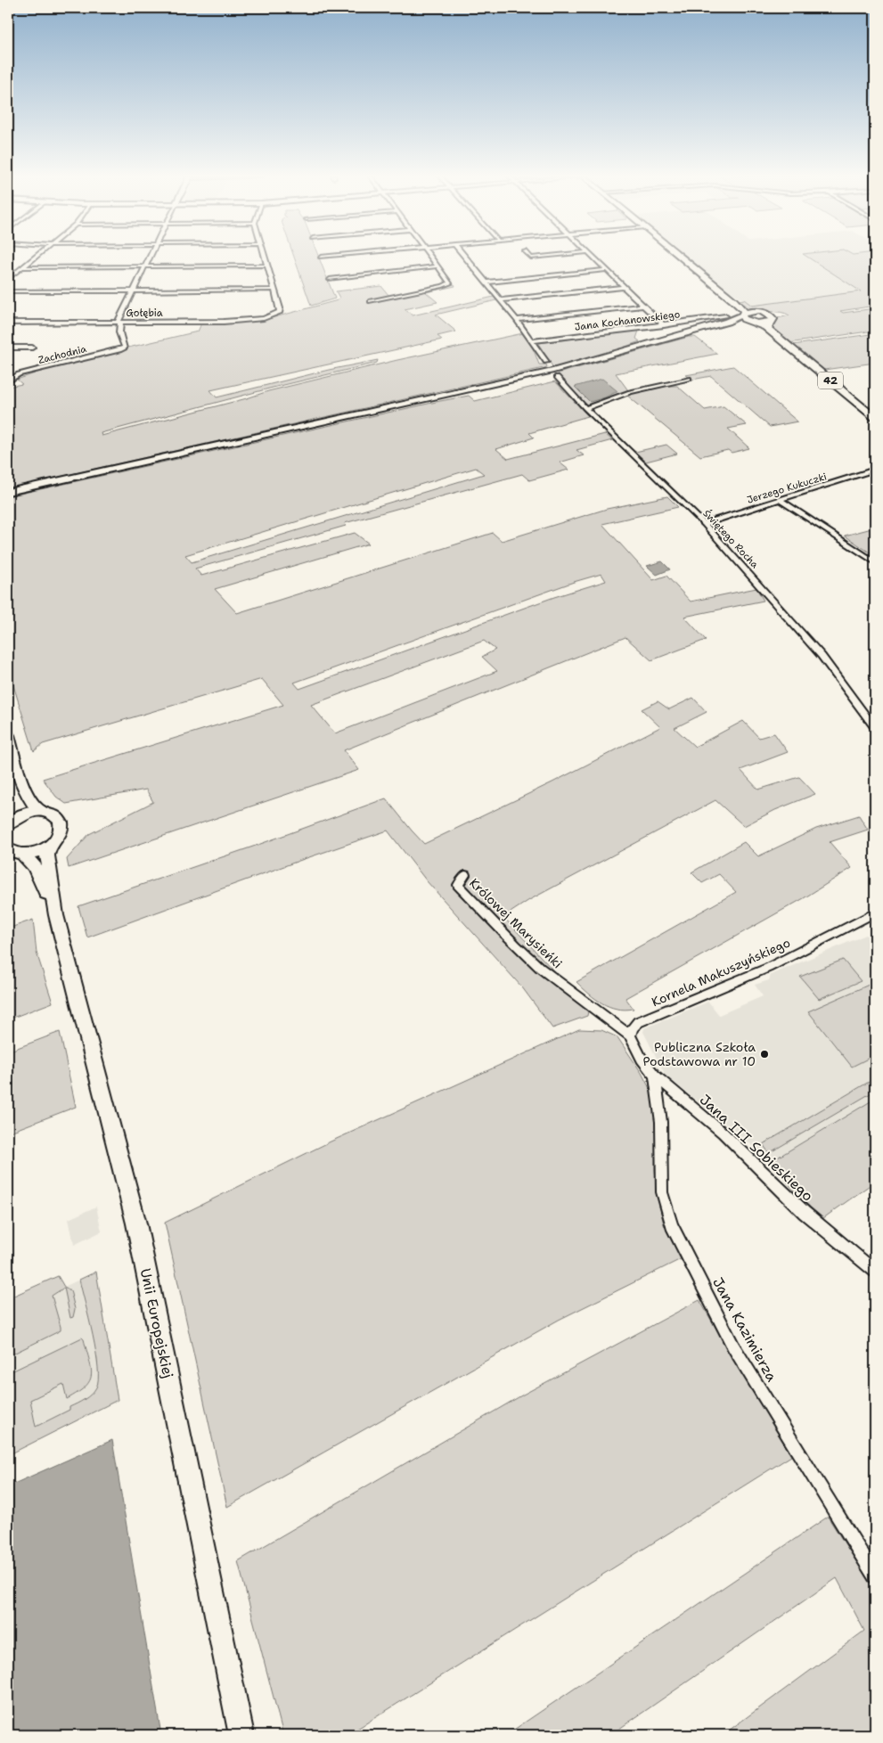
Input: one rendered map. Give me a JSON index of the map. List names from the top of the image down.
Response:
{
  "streets": {
    "main road": ["42", "Unii Europejskiej"],
    "street": [
      "Gołębia",
      "Jana Kochanowskiego",
      "Zachodnia",
      "Jerzego Kukuczki",
      "Świętego Rocha",
      "Królowej Marysieńki",
      "Kornela Makuszyńskiego",
      "Jana III Sobieskiego",
      "Jana Kazimierza"
    ]
  },
  "crossings": [
    ["Gołębia", "Zachodnia"],
    ["Jerzego Kukuczki", "Świętego Rocha"],
    ["Królowej Marysieńki", "Kornela Makuszyńskiego"],
    ["Królowej Marysieńki", "Jana III Sobieskiego"],
    ["Kornela Makuszyńskiego", "Jana III Sobieskiego"],
    ["Jana III Sobieskiego", "Jana Kazimierza"]
  ],
  "places": ["Publiczna Szkoła Podstawowa nr 10"]
}
